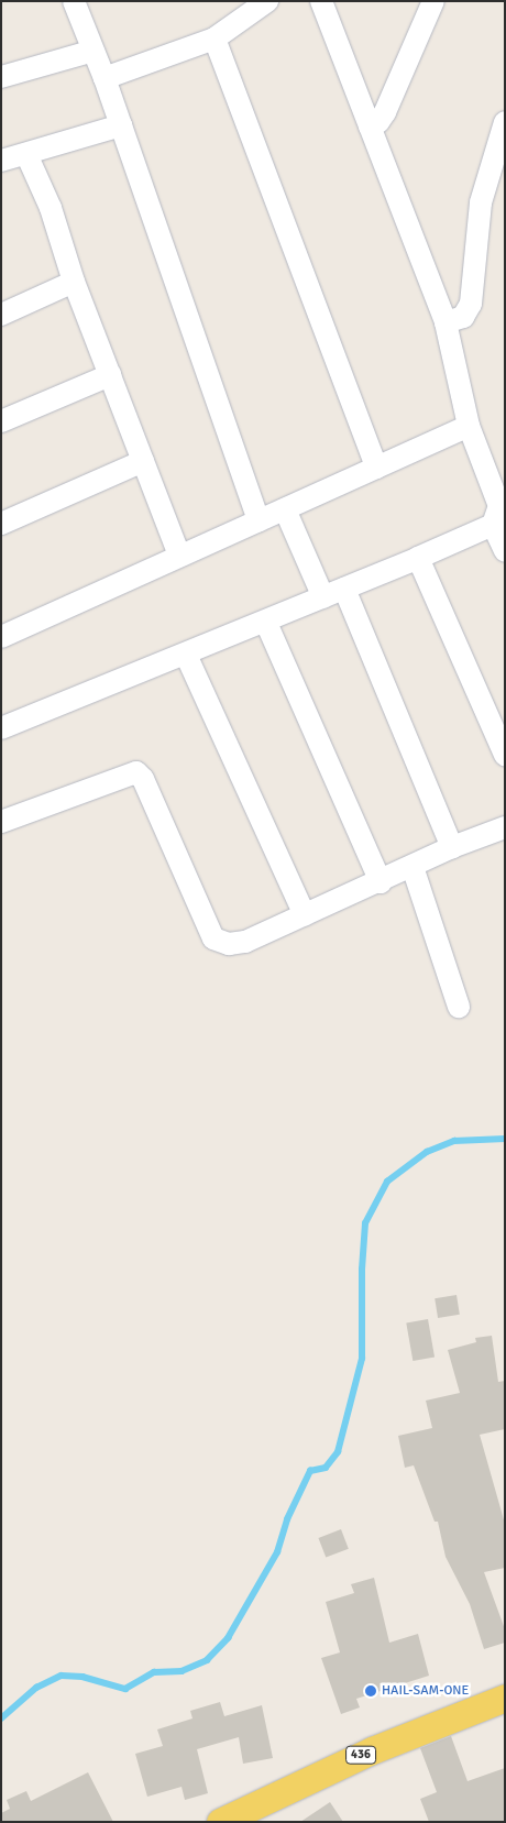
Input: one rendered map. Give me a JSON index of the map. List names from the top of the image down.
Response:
{
  "streets": {
    "main road": ["436"]
  },
  "places": ["HAIL-SAM-ONE"]
}
